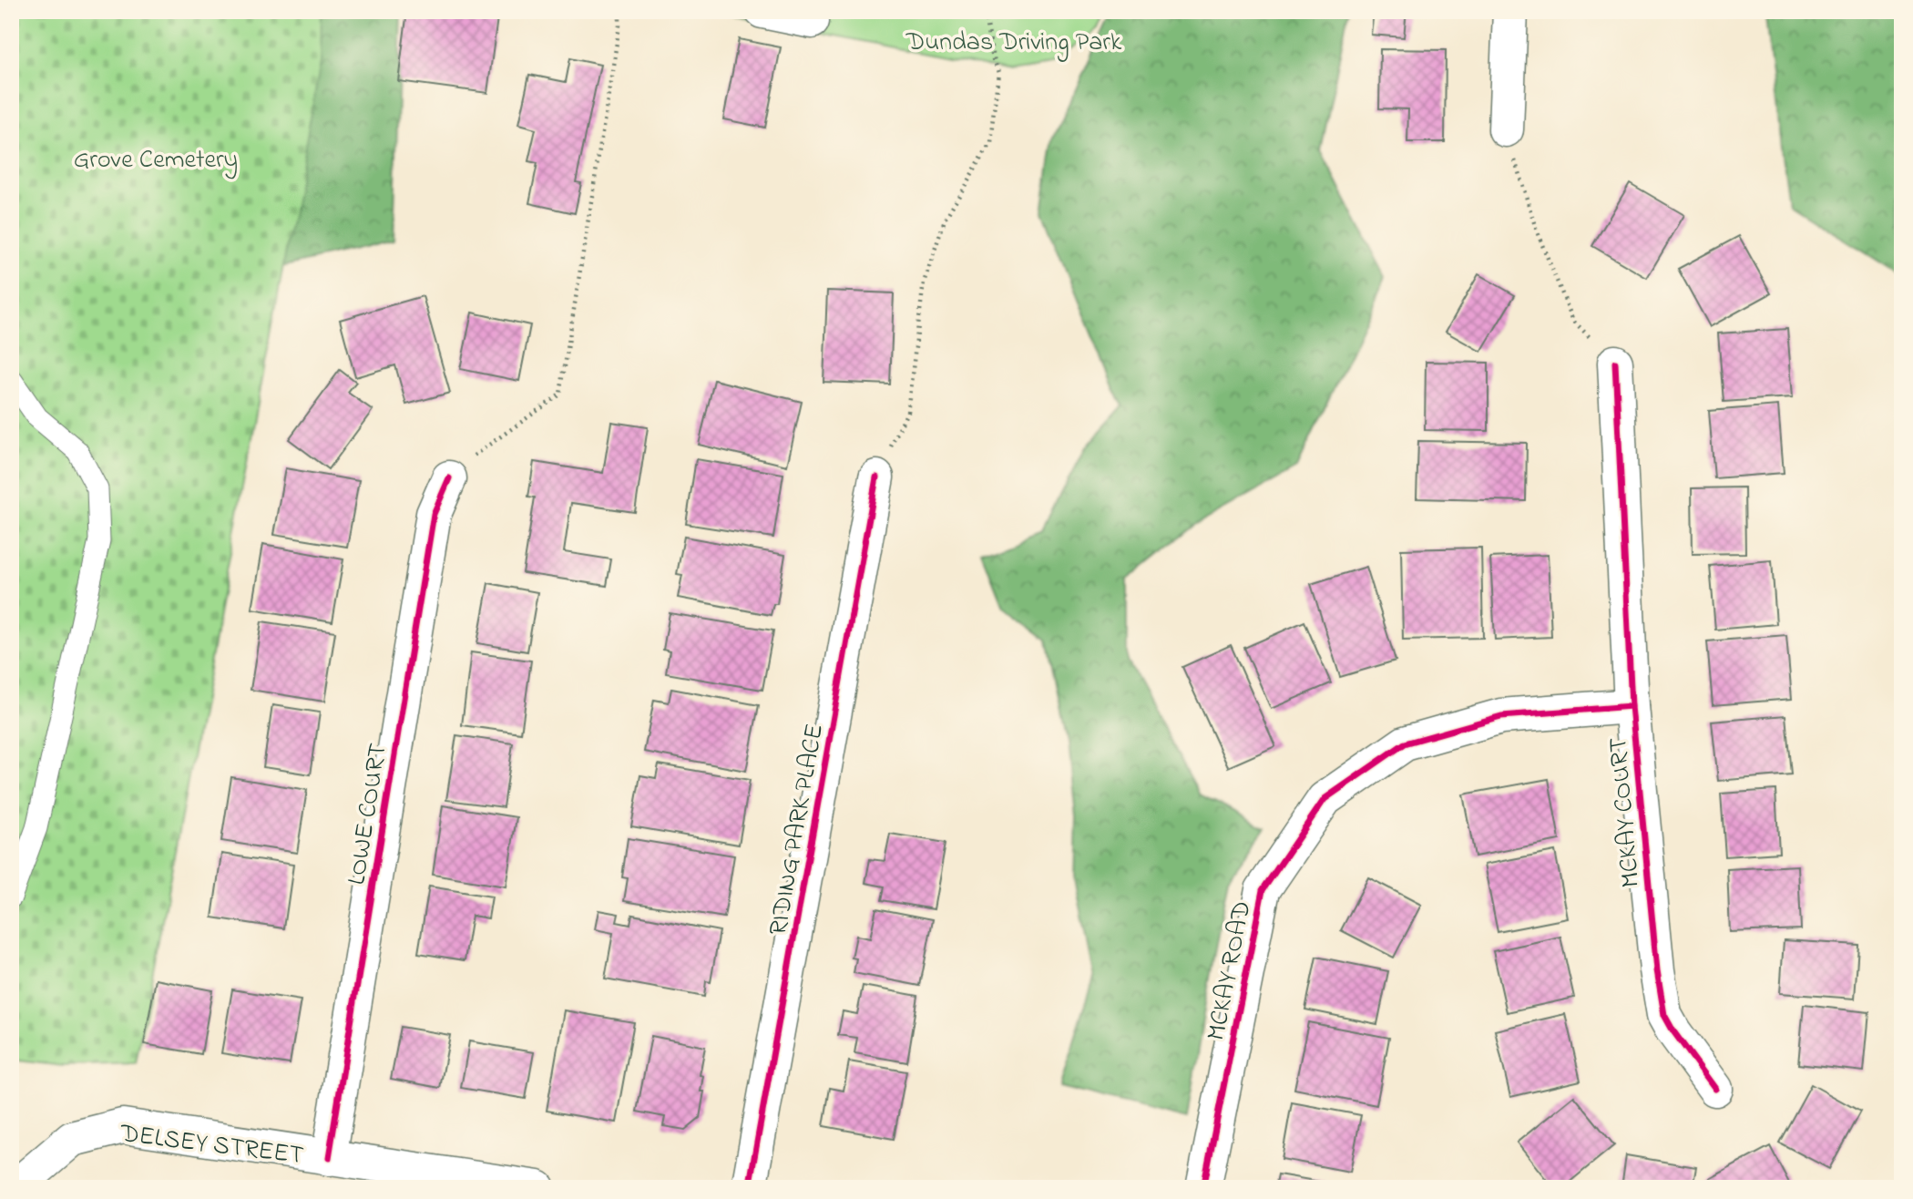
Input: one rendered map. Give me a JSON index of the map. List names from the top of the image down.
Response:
{
  "streets": {
    "street": [
      "MCKAY COURT",
      "LOWE COURT",
      "RIDING PARK PLACE",
      "MCKAY ROAD",
      "DELSEY STREET"
    ]
  },
  "crossings": [
    ["MCKAY COURT", "MCKAY ROAD"],
    ["LOWE COURT", "DELSEY STREET"]
  ],
  "parks": ["Dundas Driving Park", "Grove Cemetery"]
}
